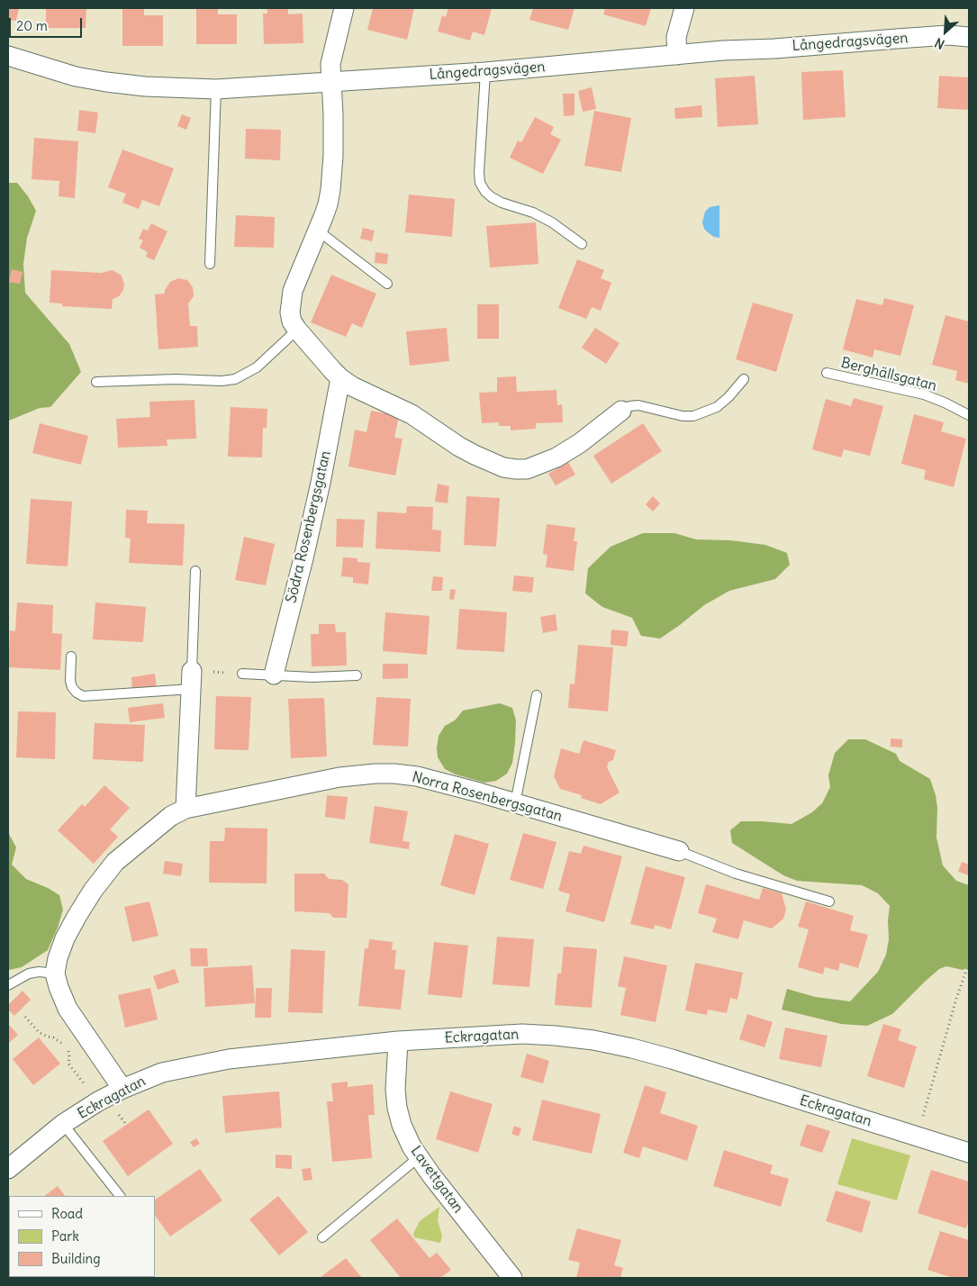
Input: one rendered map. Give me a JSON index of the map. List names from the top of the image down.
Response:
{
  "streets": {
    "street": [
      "Långedragsvägen",
      "Södra Rosenbergsgatan",
      "Norra Rosenbergsgatan",
      "Eckragatan",
      "Lavettgatan"
    ],
    "lane": ["Berghällsgatan"]
  },
  "crossings": [
    ["Eckragatan", "Lavettgatan"]
  ],
  "legend": ["Road", "Park", "Building"],
  "scale_bar": "20 m",
  "north": "bottom left"
}
